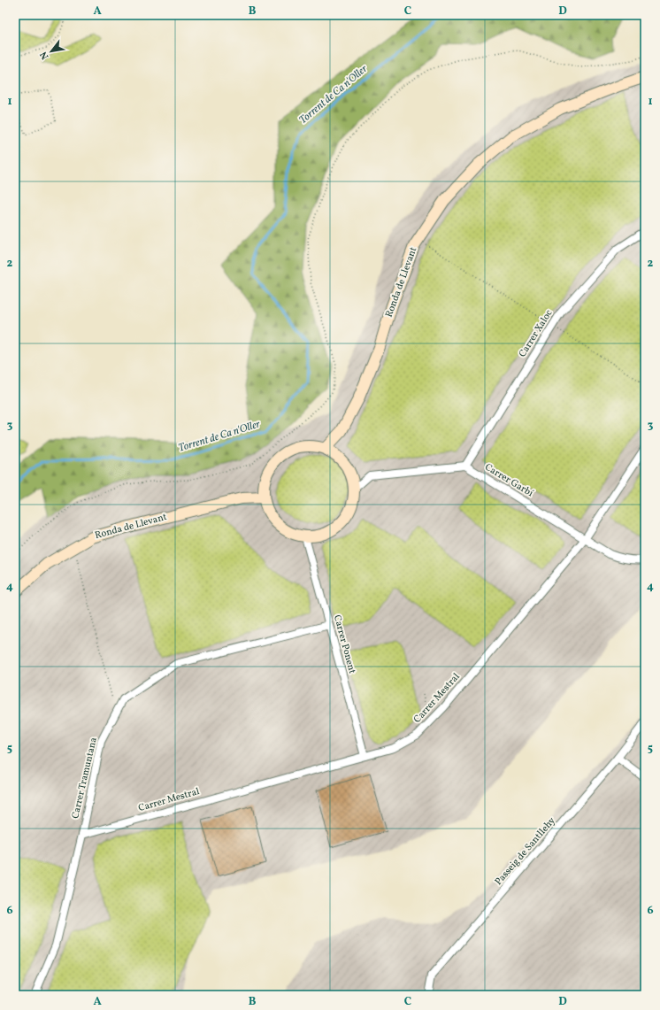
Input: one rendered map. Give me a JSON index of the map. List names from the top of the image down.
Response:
{
  "streets": {
    "main road": ["Ronda de Llevant"],
    "street": [
      "Carrer Xaloc",
      "Carrer Garbí",
      "Carrer Ponent",
      "Carrer Mestral",
      "Carrer Tramuntana",
      "Passeig de Santllehy"
    ]
  },
  "crossings": [
    ["Ronda de Llevant", "Carrer Ponent"],
    ["Carrer Xaloc", "Carrer Garbí"],
    ["Carrer Garbí", "Carrer Mestral"],
    ["Carrer Ponent", "Carrer Mestral"],
    ["Carrer Ponent", "Carrer Tramuntana"],
    ["Carrer Mestral", "Carrer Tramuntana"]
  ],
  "water": ["Torrent de Ca n'Oller"],
  "north": "bottom left",
  "grid": {
    "columns": [
      "A",
      "B",
      "C",
      "D"
    ],
    "rows": [
      "1",
      "2",
      "3",
      "4",
      "5",
      "6"
    ]
  }
}
